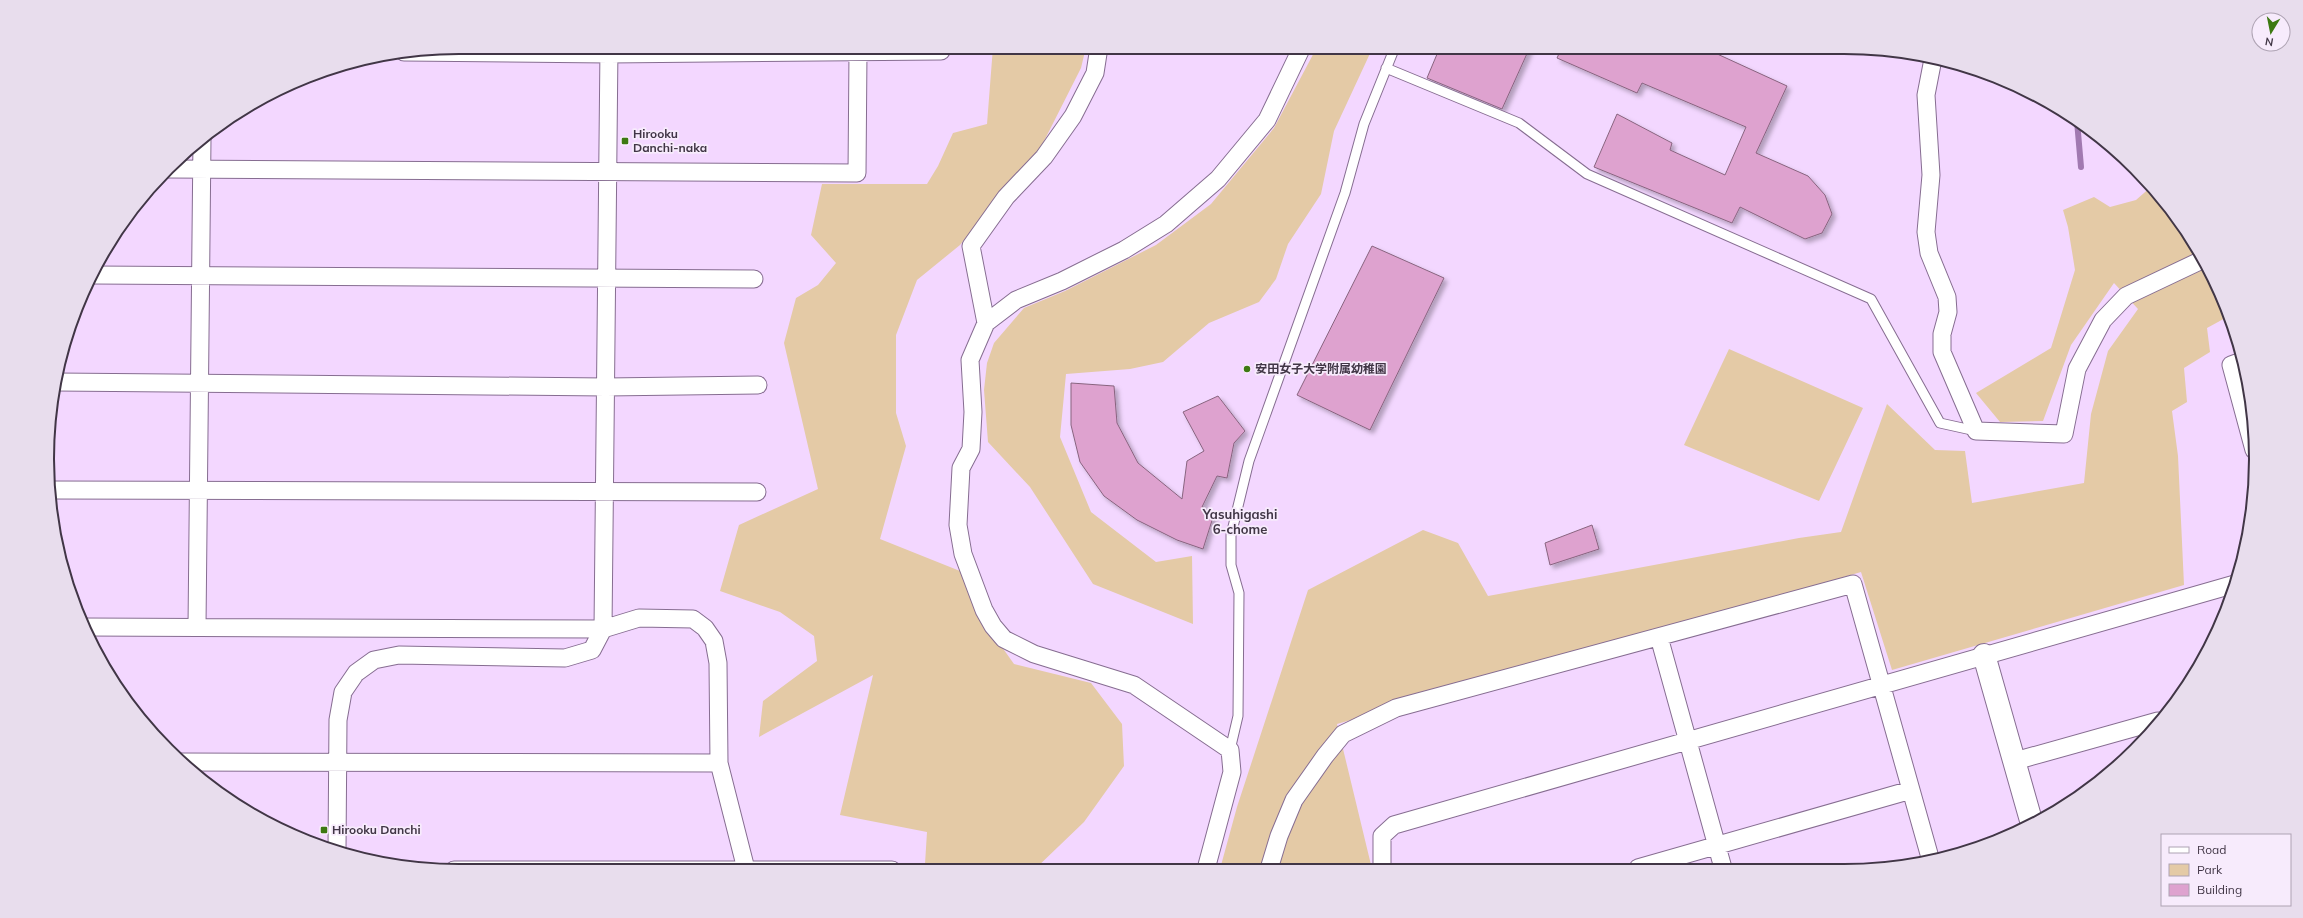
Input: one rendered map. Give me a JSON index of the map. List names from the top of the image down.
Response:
{
  "districts": ["Yasuhigashi 6-chome"],
  "places": {
    "transit": ["Hirooku Danchi-naka", "Hirooku Danchi"],
    "other": ["安田女子大学附属幼稚園"]
  },
  "legend": ["Road", "Park", "Building"],
  "north": "bottom"
}
